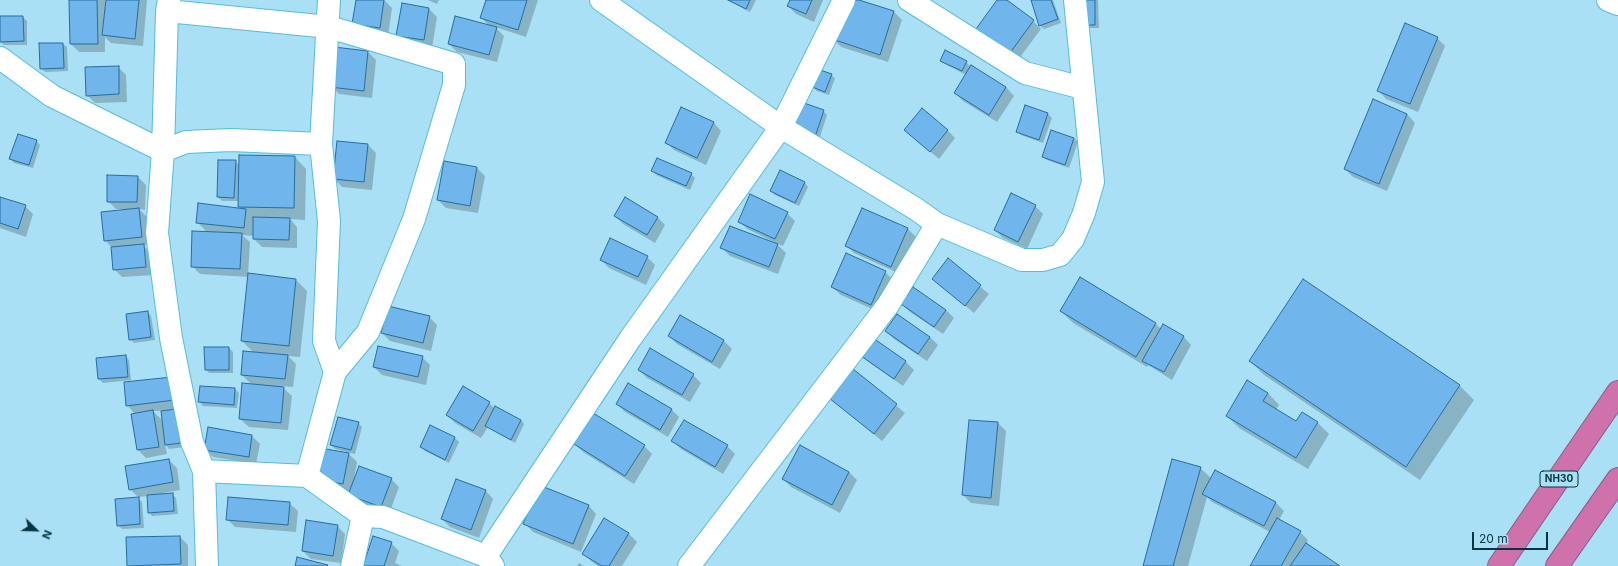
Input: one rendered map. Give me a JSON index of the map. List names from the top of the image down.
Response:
{
  "streets": {
    "highway": ["NH30"]
  },
  "scale_bar": "20 m",
  "north": "bottom right"
}
